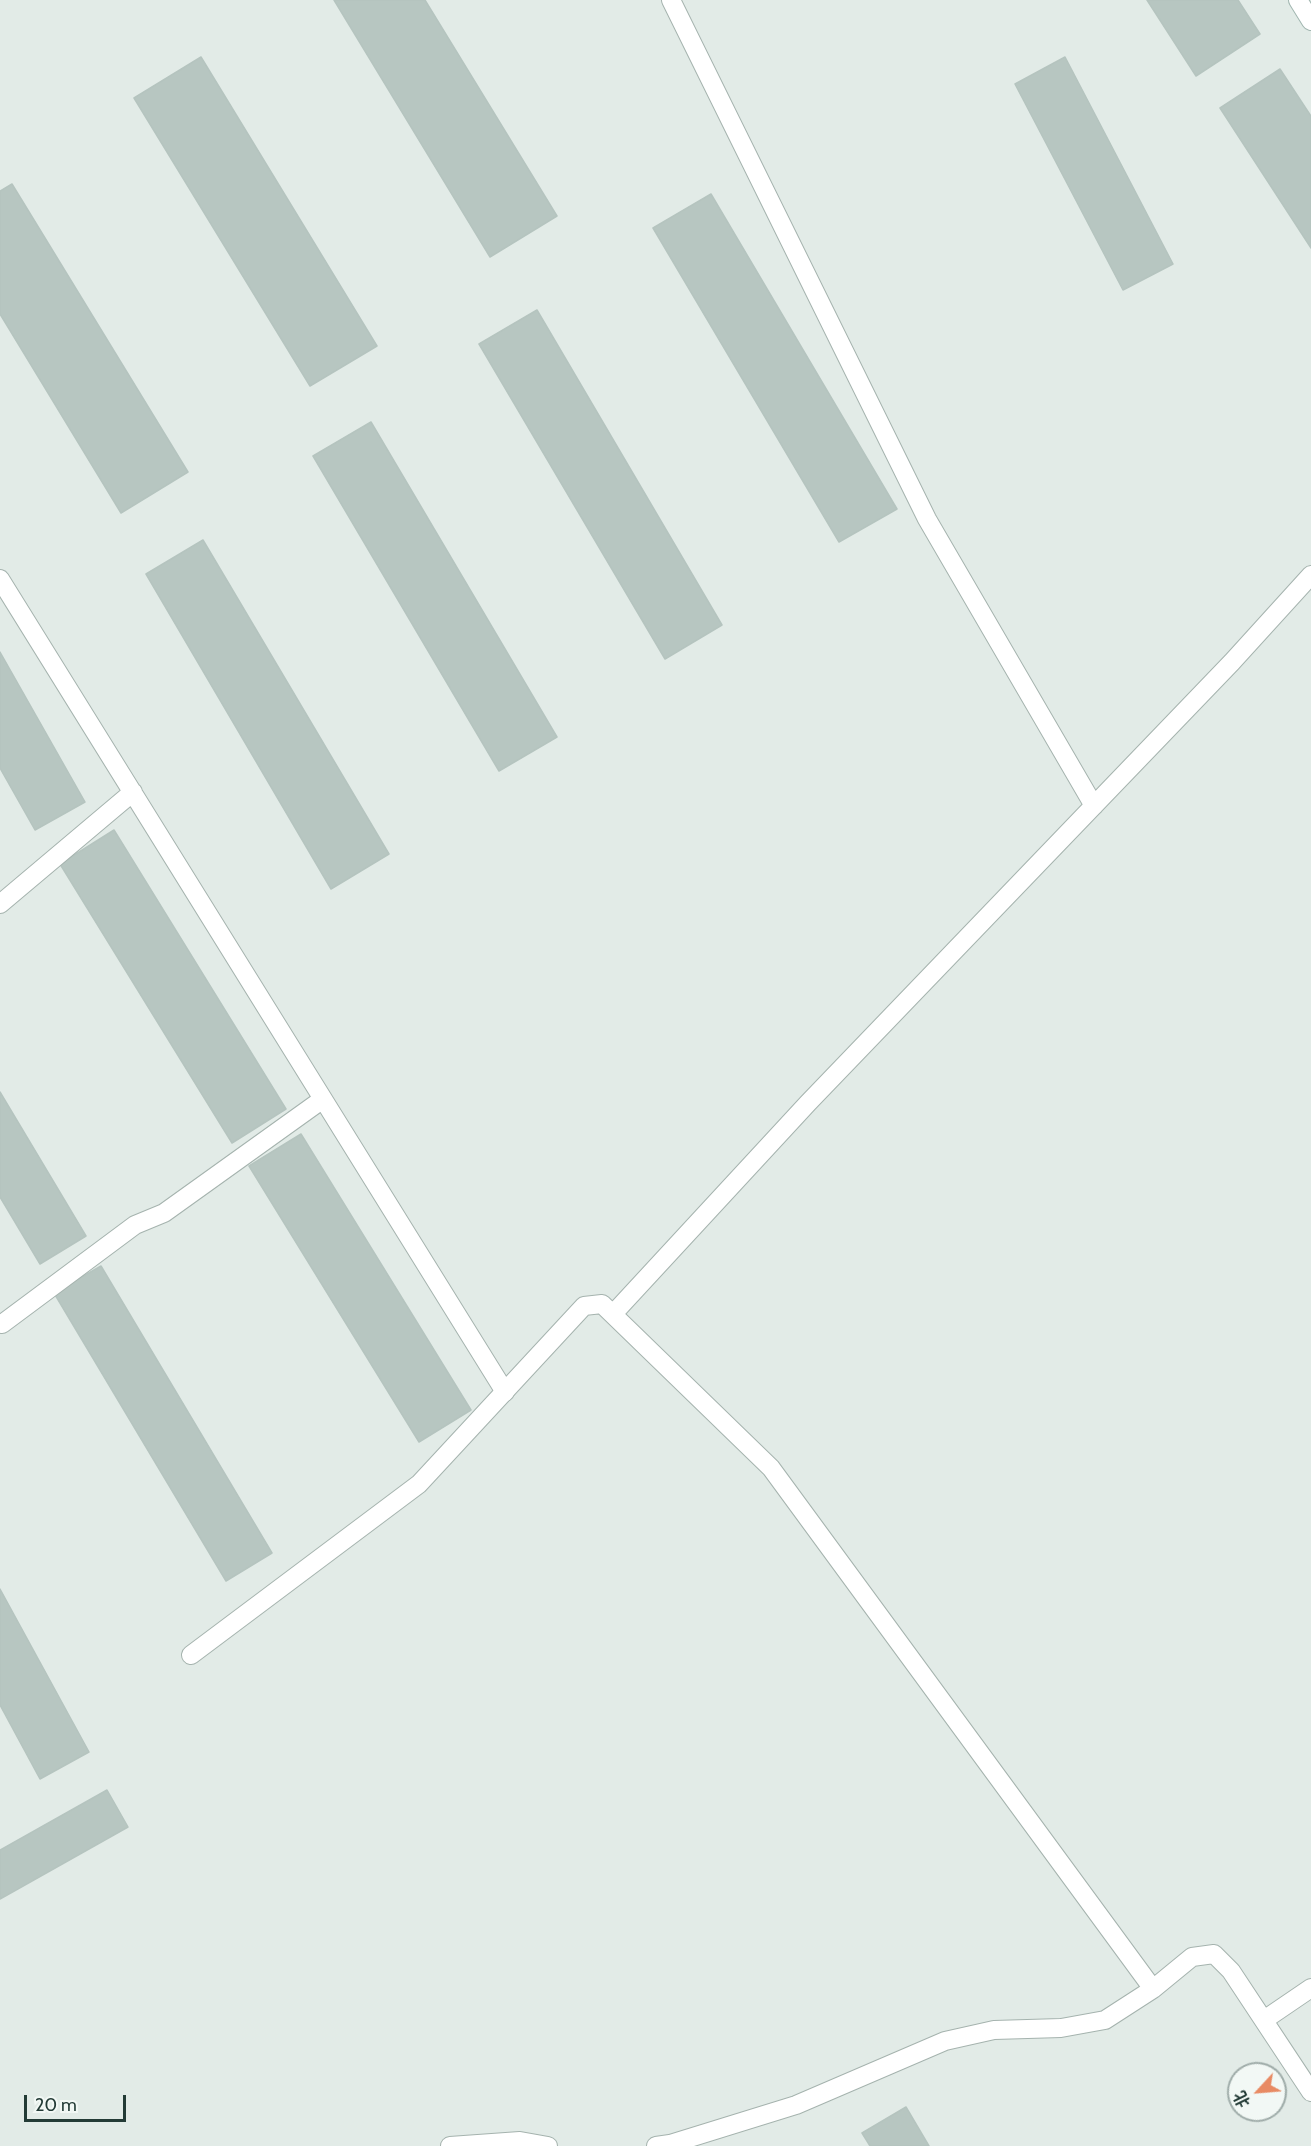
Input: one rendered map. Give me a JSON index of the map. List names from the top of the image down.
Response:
{
  "scale_bar": "20 m",
  "north": "bottom left"
}
